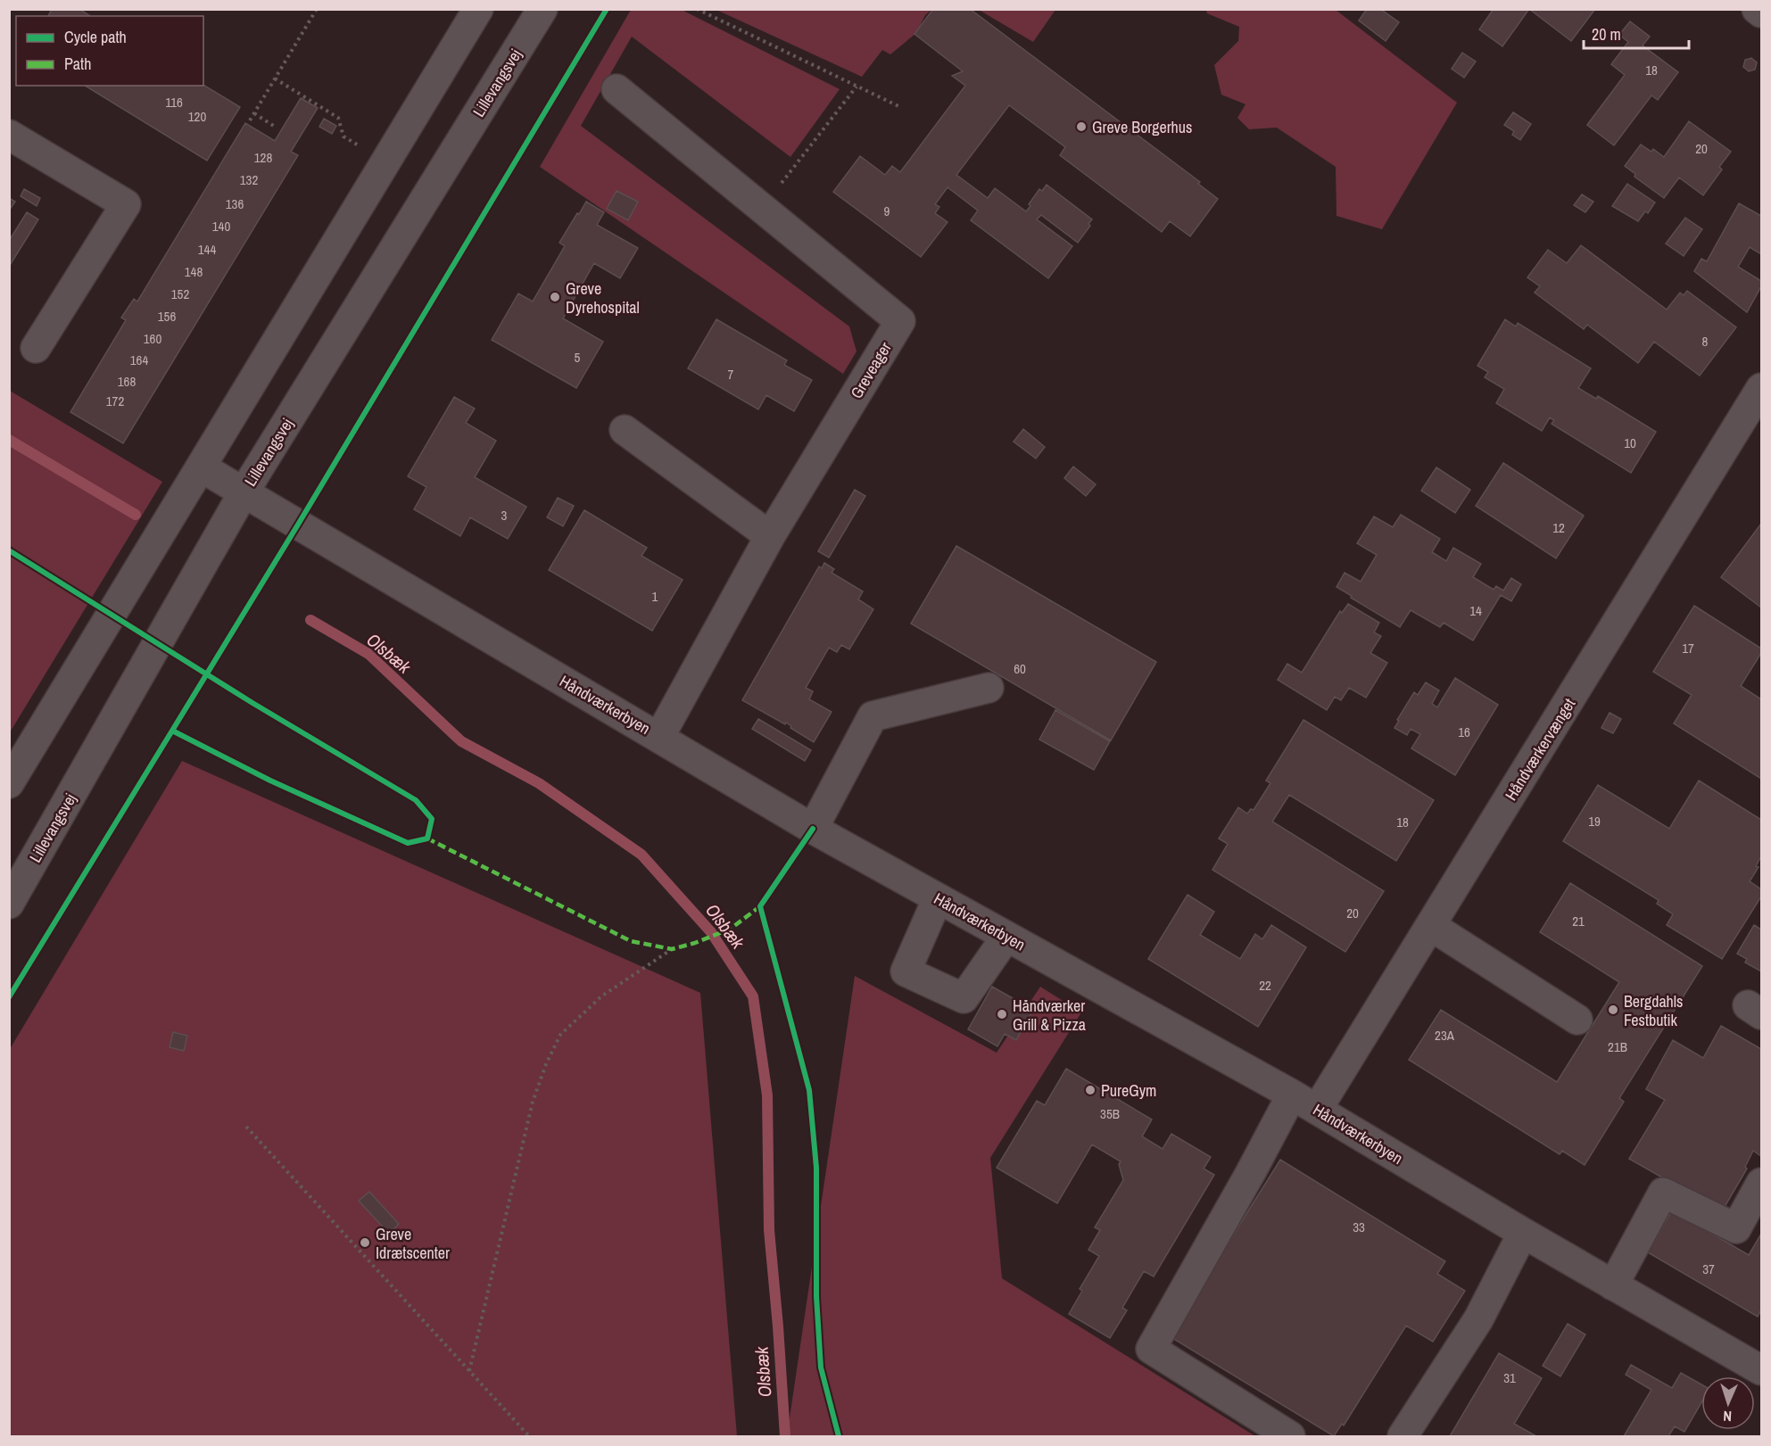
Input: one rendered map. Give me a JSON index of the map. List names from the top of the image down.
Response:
{
  "streets": {
    "street": [
      "Lillevangsvej",
      "Greveager",
      "Håndværkerbyen",
      "Håndværkervænget"
    ]
  },
  "crossings": [
    ["Lillevangsvej", "Håndværkerbyen"],
    ["Greveager", "Håndværkerbyen"],
    ["Håndværkerbyen", "Håndværkervænget"]
  ],
  "water": ["Olsbæk"],
  "places": [
    "Greve Borgerhus",
    "Greve Dyrehospital",
    "Bergdahls Festbutik",
    "Håndværker Grill & Pizza",
    "PureGym",
    "Greve Idrætscenter"
  ],
  "house_numbers": [
    "18",
    "116",
    "120",
    "20",
    "128",
    "132",
    "136",
    "9",
    "140",
    "144",
    "148",
    "152",
    "156",
    "160",
    "8",
    "5",
    "164",
    "7",
    "168",
    "172",
    "10",
    "3",
    "12",
    "1",
    "14",
    "17",
    "60",
    "16",
    "19",
    "18",
    "20",
    "21",
    "22",
    "23A",
    "21B",
    "35B",
    "33",
    "37",
    "31"
  ],
  "legend": ["Cycle path", "Path"],
  "scale_bar": "20 m",
  "north": "bottom"
}
